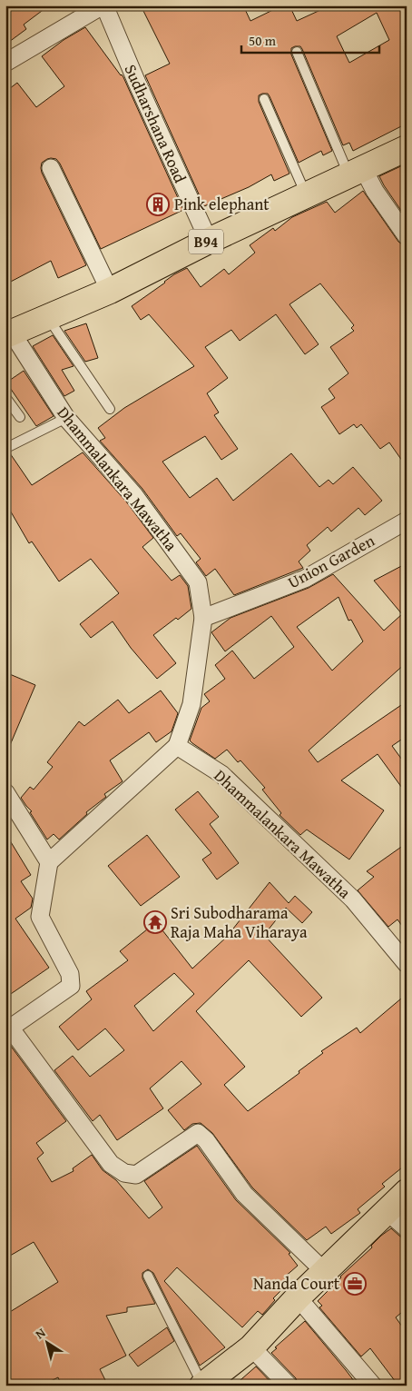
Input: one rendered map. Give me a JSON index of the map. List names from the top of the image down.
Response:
{
  "streets": {
    "main road": ["B94"],
    "street": ["Sudharshana Road", "Dhammalankara Mawatha", "Union Garden"]
  },
  "crossings": [
    ["Sudharshana Road", "B94"],
    ["B94", "Dhammalankara Mawatha"],
    ["Dhammalankara Mawatha", "Union Garden"]
  ],
  "places": {
    "building": ["Pink elephant"],
    "temple": ["Sri Subodharama Raja Maha Viharaya"],
    "office": ["Nanda Court"]
  },
  "scale_bar": "50 m",
  "north": "top left"
}
